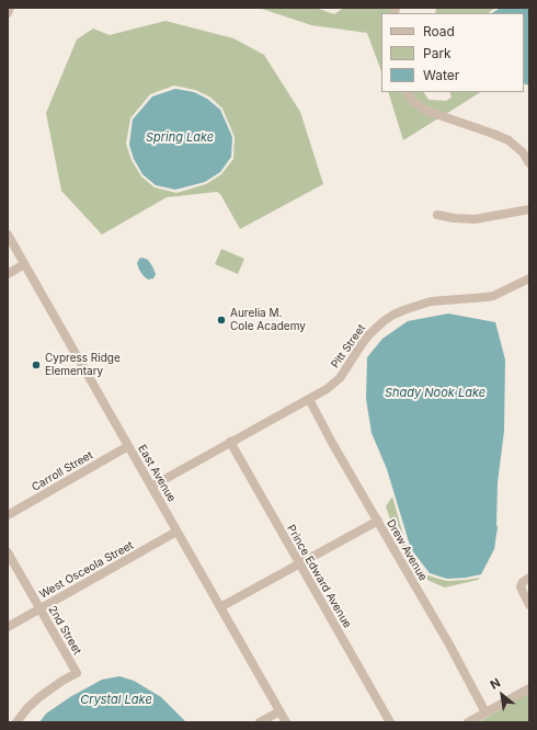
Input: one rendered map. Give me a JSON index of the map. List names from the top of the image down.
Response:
{
  "streets": {
    "street": [
      "Pitt Street",
      "Carroll Street",
      "East Avenue",
      "Drew Avenue",
      "West Osceola Street",
      "Prince Edward Avenue",
      "2nd Street"
    ]
  },
  "crossings": [
    ["Pitt Street", "East Avenue"],
    ["Pitt Street", "Drew Avenue"],
    ["Pitt Street", "Prince Edward Avenue"],
    ["Carroll Street", "East Avenue"],
    ["East Avenue", "West Osceola Street"],
    ["West Osceola Street", "2nd Street"]
  ],
  "water": ["Spring Lake", "Shady Nook Lake", "Crystal Lake"],
  "places": ["Aurelia M. Cole Academy", "Cypress Ridge Elementary"],
  "legend": ["Road", "Park", "Water"],
  "north": "top left"
}
